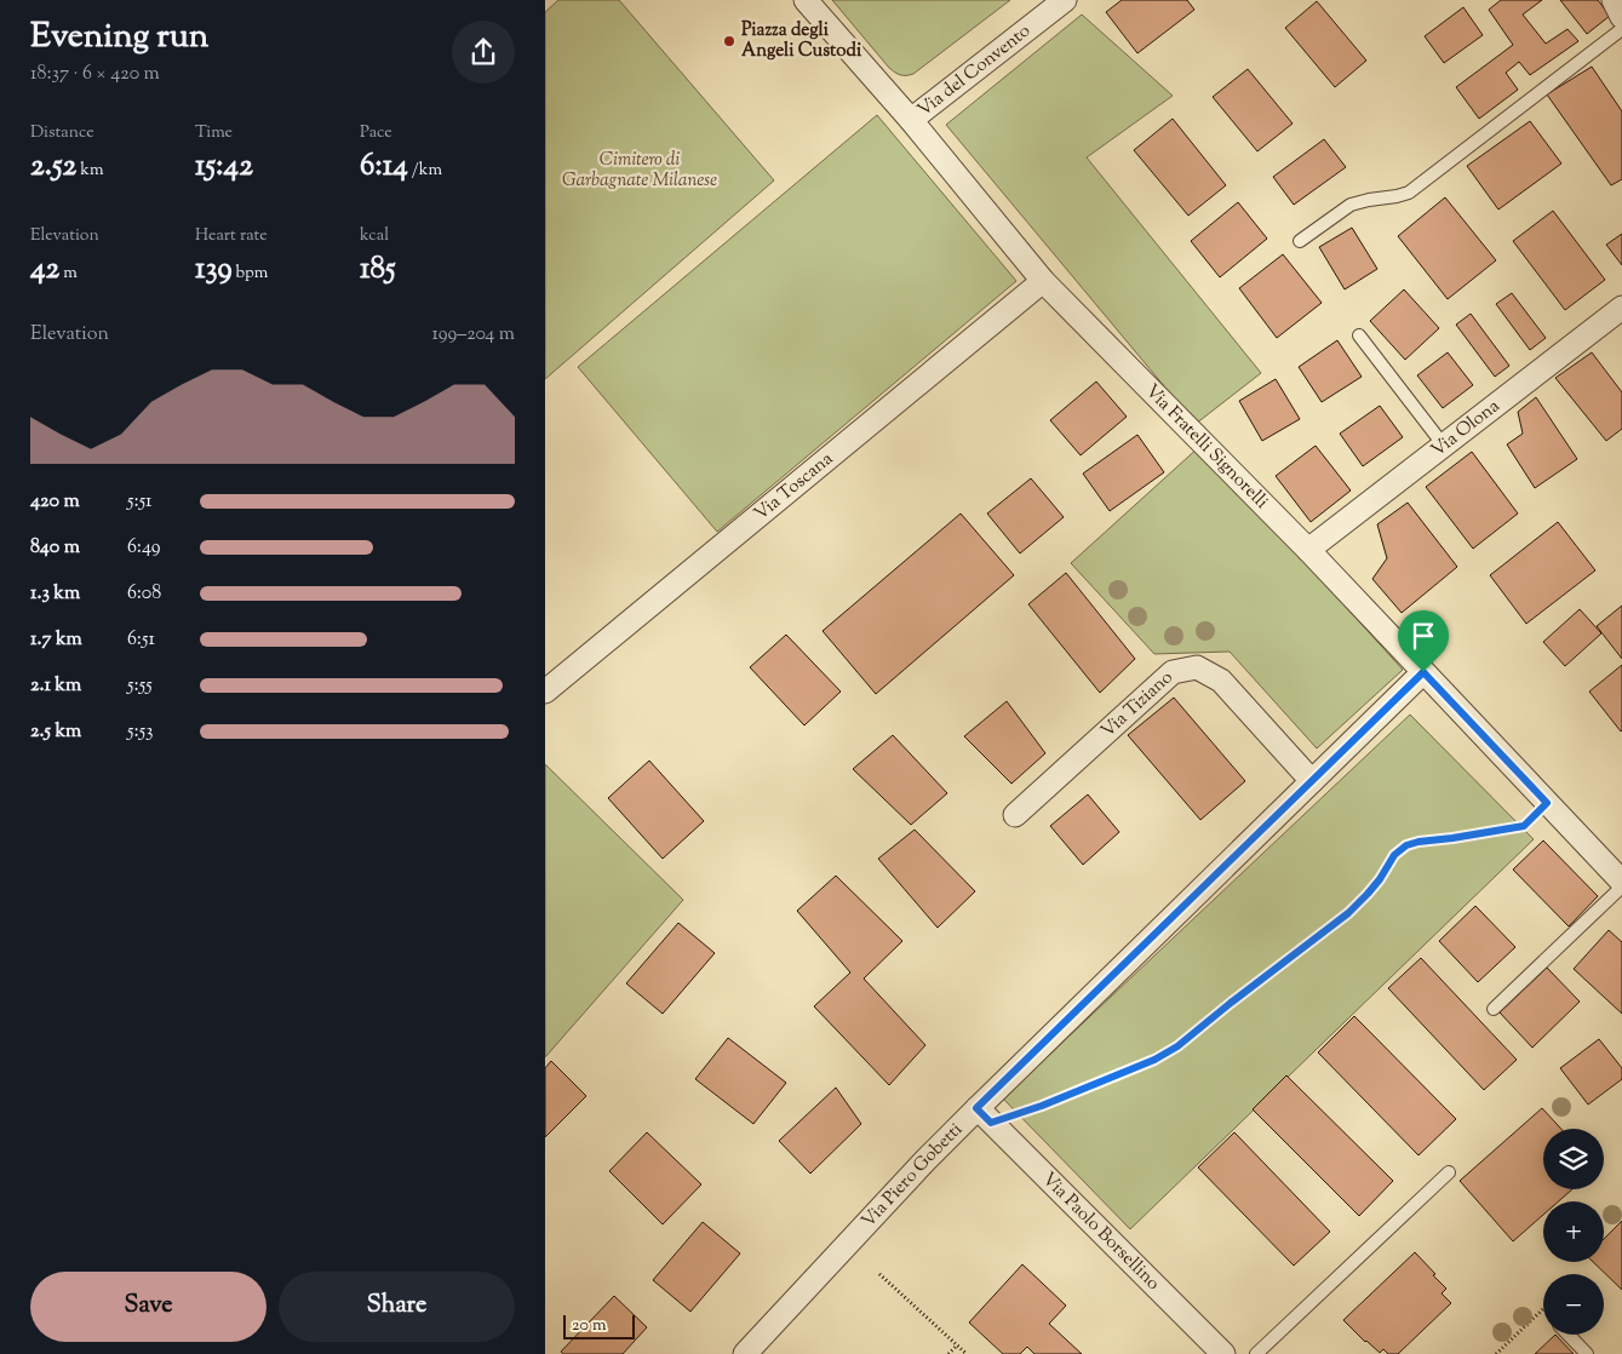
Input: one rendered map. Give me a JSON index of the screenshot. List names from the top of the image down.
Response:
{
  "streets": {
    "street": [
      "Via del Convento",
      "Via Olona",
      "Via Fratelli Signorelli",
      "Via Toscana",
      "Via Tiziano",
      "Via Piero Gobetti",
      "Via Paolo Borsellino"
    ]
  },
  "crossings": [
    ["Via del Convento", "Via Fratelli Signorelli"],
    ["Via Olona", "Via Fratelli Signorelli"],
    ["Via Fratelli Signorelli", "Via Toscana"],
    ["Via Fratelli Signorelli", "Via Piero Gobetti"],
    ["Via Tiziano", "Via Piero Gobetti"],
    ["Via Piero Gobetti", "Via Paolo Borsellino"]
  ],
  "parks": ["Cimitero di Garbagnate Milanese"],
  "places": ["Piazza degli Angeli Custodi"],
  "scale_bar": "20 m",
  "page": {
    "heading": ["Evening run", "18:37 · 6 × 420 m"],
    "stats": [
      ["Distance", "2.52 km"],
      ["Time", "15:42"],
      ["Pace", "6:14 /km"],
      ["Elevation", "42 m"],
      ["Heart rate", "139 bpm"],
      ["kcal", "185"]
    ],
    "chart": ["Elevation", "199–204 m"],
    "list": [
      {
        "name": "420 m",
        "note": "5:51"
      },
      {
        "name": "840 m",
        "note": "6:49"
      },
      {
        "name": "1.3 km",
        "note": "6:08"
      },
      {
        "name": "1.7 km",
        "note": "6:51"
      },
      {
        "name": "2.1 km",
        "note": "5:55"
      },
      {
        "name": "2.5 km",
        "note": "5:53"
      }
    ],
    "map_buttons": ["+", "−"],
    "buttons": ["Save", "Share"],
    "scale": "20 m"
  }
}
